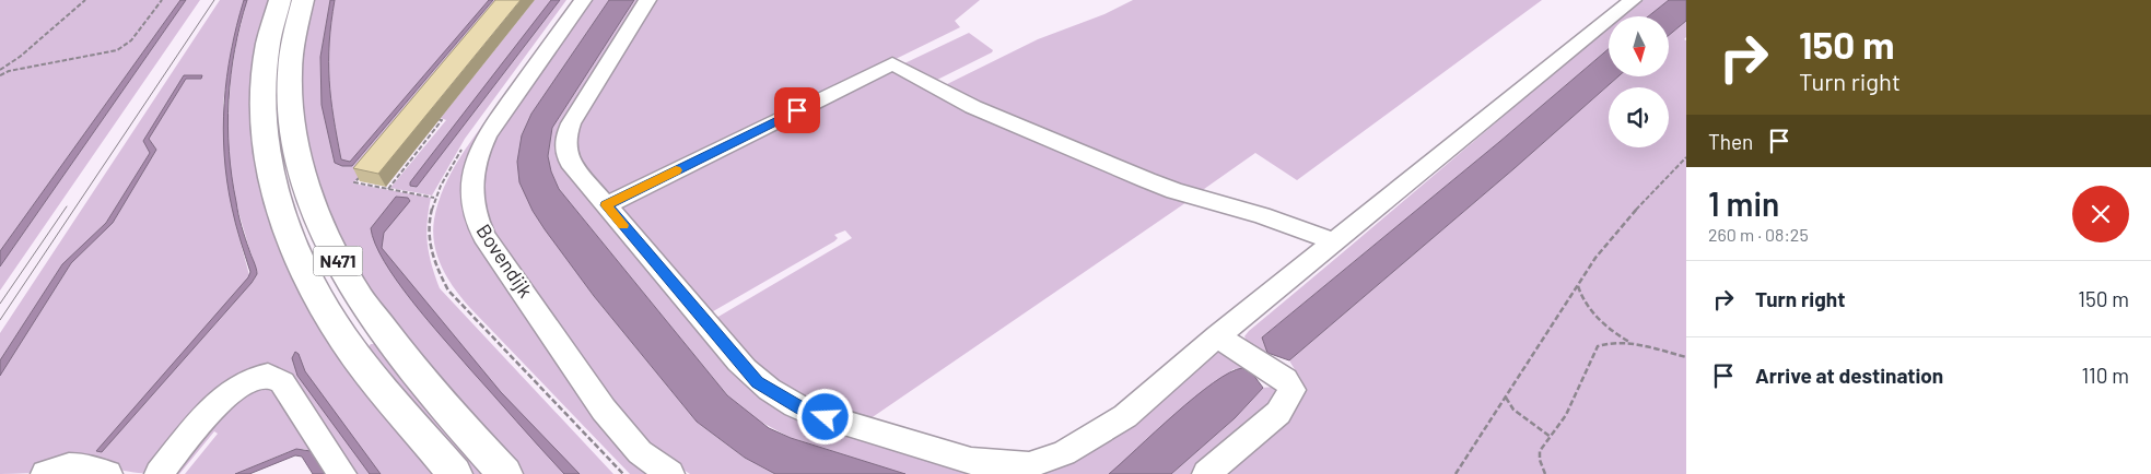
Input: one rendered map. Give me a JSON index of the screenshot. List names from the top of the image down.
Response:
{
  "streets": {
    "main road": ["N471"],
    "street": ["Bovendijk"]
  },
  "north": "bottom",
  "page": {
    "turn": ["150 m", "Turn right"],
    "then": "Then",
    "heading": ["1 min", "260 m · 08:25"],
    "list": [
      {
        "name": "Turn right",
        "value": "150 m"
      },
      {
        "name": "Arrive at destination",
        "value": "110 m"
      }
    ]
  }
}
